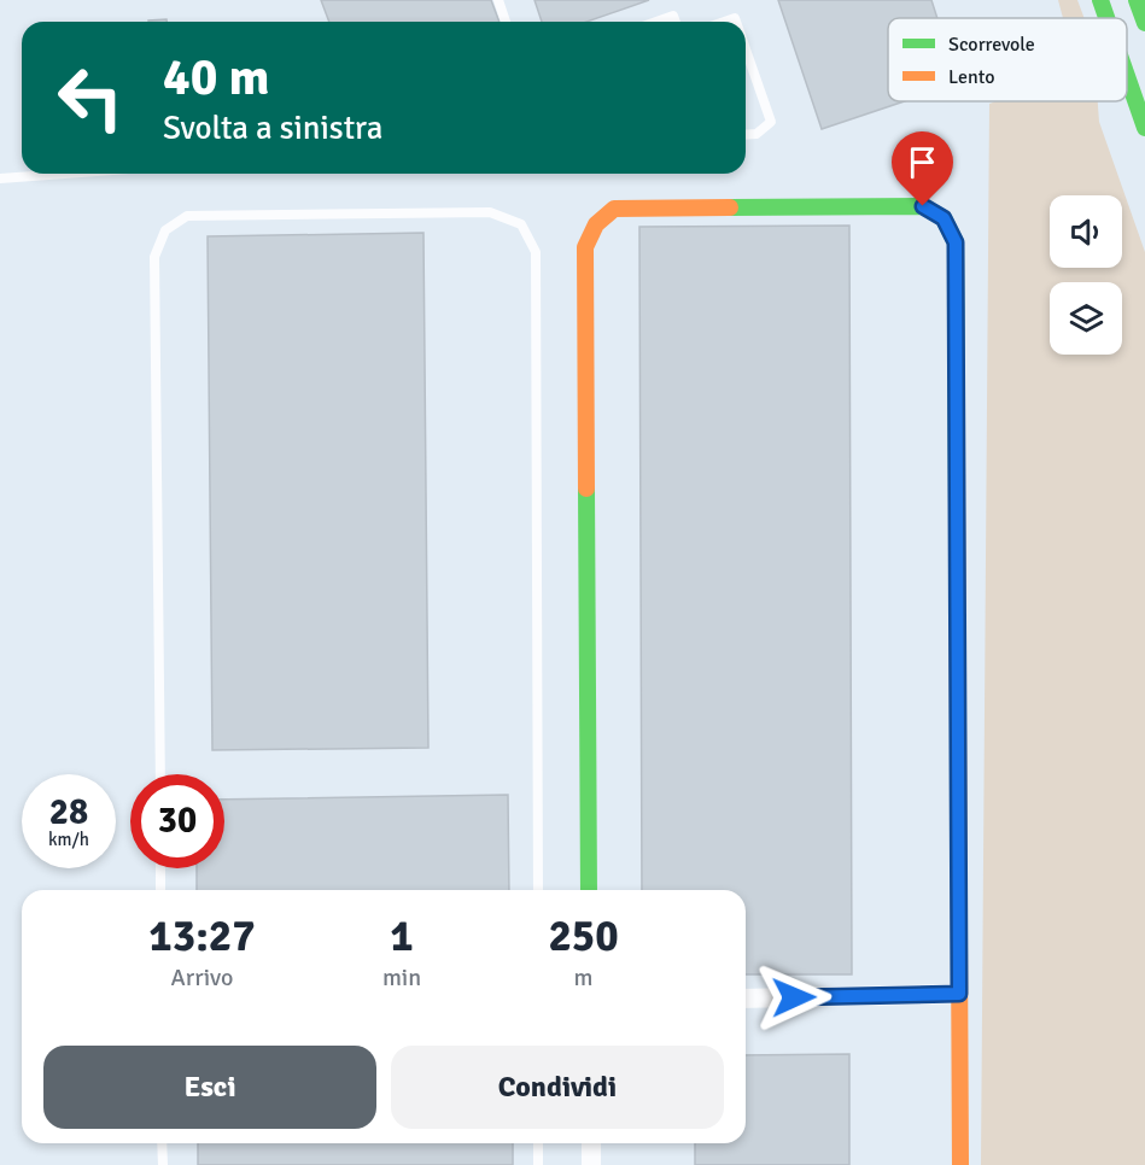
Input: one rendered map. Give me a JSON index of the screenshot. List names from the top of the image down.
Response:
{
  "legend": ["Scorrevole", "Lento"],
  "page": {
    "turn": ["40 m", "Svolta a sinistra"],
    "speed": "28 km/h",
    "limit": "30",
    "eta": [
      "13:27",
      "Arrivo",
      "1",
      "min",
      "250",
      "m"
    ],
    "buttons": ["Esci", "Condividi"]
  }
}
